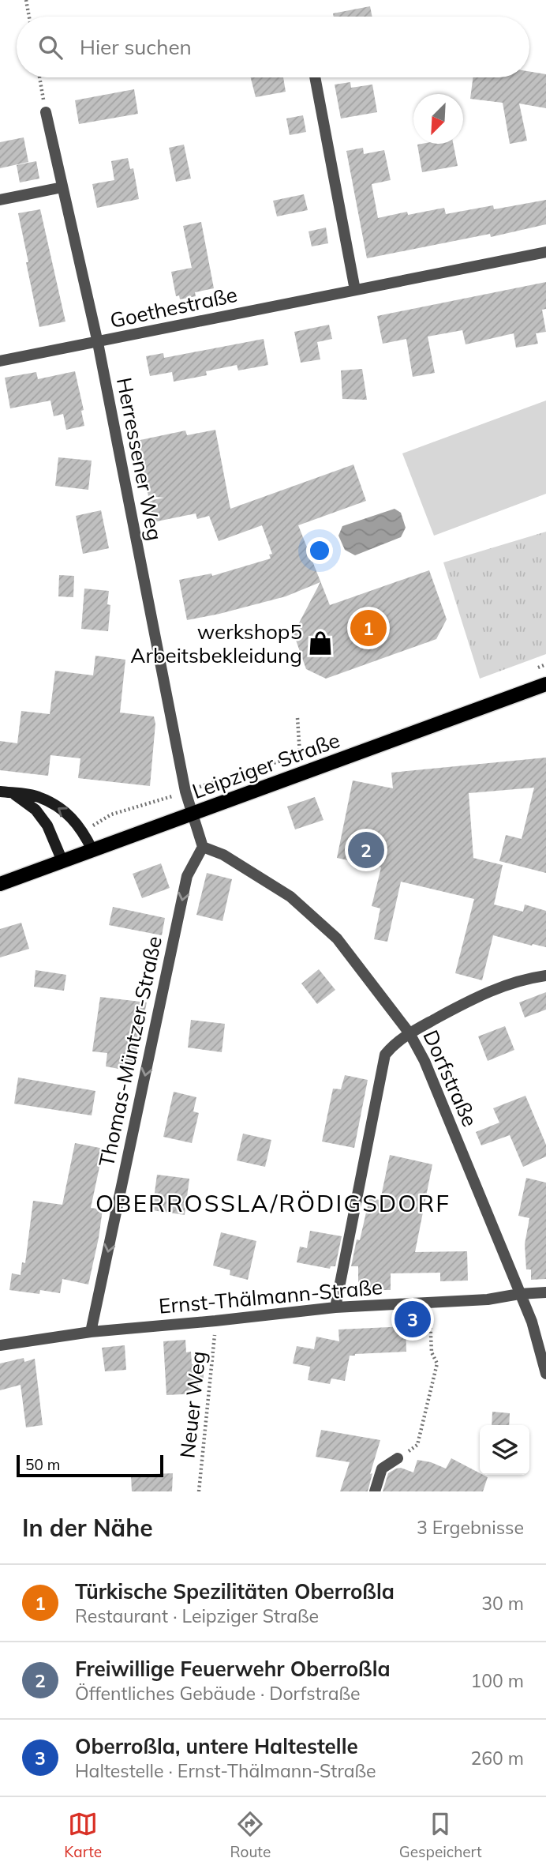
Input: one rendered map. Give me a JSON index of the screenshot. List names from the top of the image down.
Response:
{
  "streets": {
    "main road": ["Leipziger Straße"],
    "street": [
      "Goethestraße",
      "Herressener Weg",
      "Thomas-Müntzer-Straße",
      "Dorfstraße",
      "Ernst-Thälmann-Straße"
    ],
    "path": ["Neuer Weg"]
  },
  "crossings": [
    ["Goethestraße", "Herressener Weg"],
    ["Herressener Weg", "Leipziger Straße"],
    ["Thomas-Müntzer-Straße", "Dorfstraße"],
    ["Thomas-Müntzer-Straße", "Ernst-Thälmann-Straße"],
    ["Dorfstraße", "Ernst-Thälmann-Straße"],
    ["Ernst-Thälmann-Straße", "Neuer Weg"]
  ],
  "one_way": ["Thomas-Müntzer-Straße"],
  "districts": ["OBERROSSLA/RÖDIGSDORF"],
  "places": {
    "shop": ["werkshop5 Arbeitsbekleidung"]
  },
  "scale_bar": "50 m",
  "north": "bottom left",
  "page": {
    "search": "Hier suchen",
    "pins": ["1", "2", "3"],
    "scale": "50 m",
    "heading": ["In der Nähe", "3 Ergebnisse"],
    "list": [
      {
        "mark": "1",
        "name": "Türkische Spezilitäten Oberroßla",
        "note": "Restaurant · Leipziger Straße",
        "value": "30 m"
      },
      {
        "mark": "2",
        "name": "Freiwillige Feuerwehr Oberroßla",
        "note": "Öffentliches Gebäude · Dorfstraße",
        "value": "100 m"
      },
      {
        "mark": "3",
        "name": "Oberroßla, untere Haltestelle",
        "note": "Haltestelle · Ernst-Thälmann-Straße",
        "value": "260 m"
      }
    ],
    "nav": ["Karte", "Route", "Gespeichert"]
  }
}
